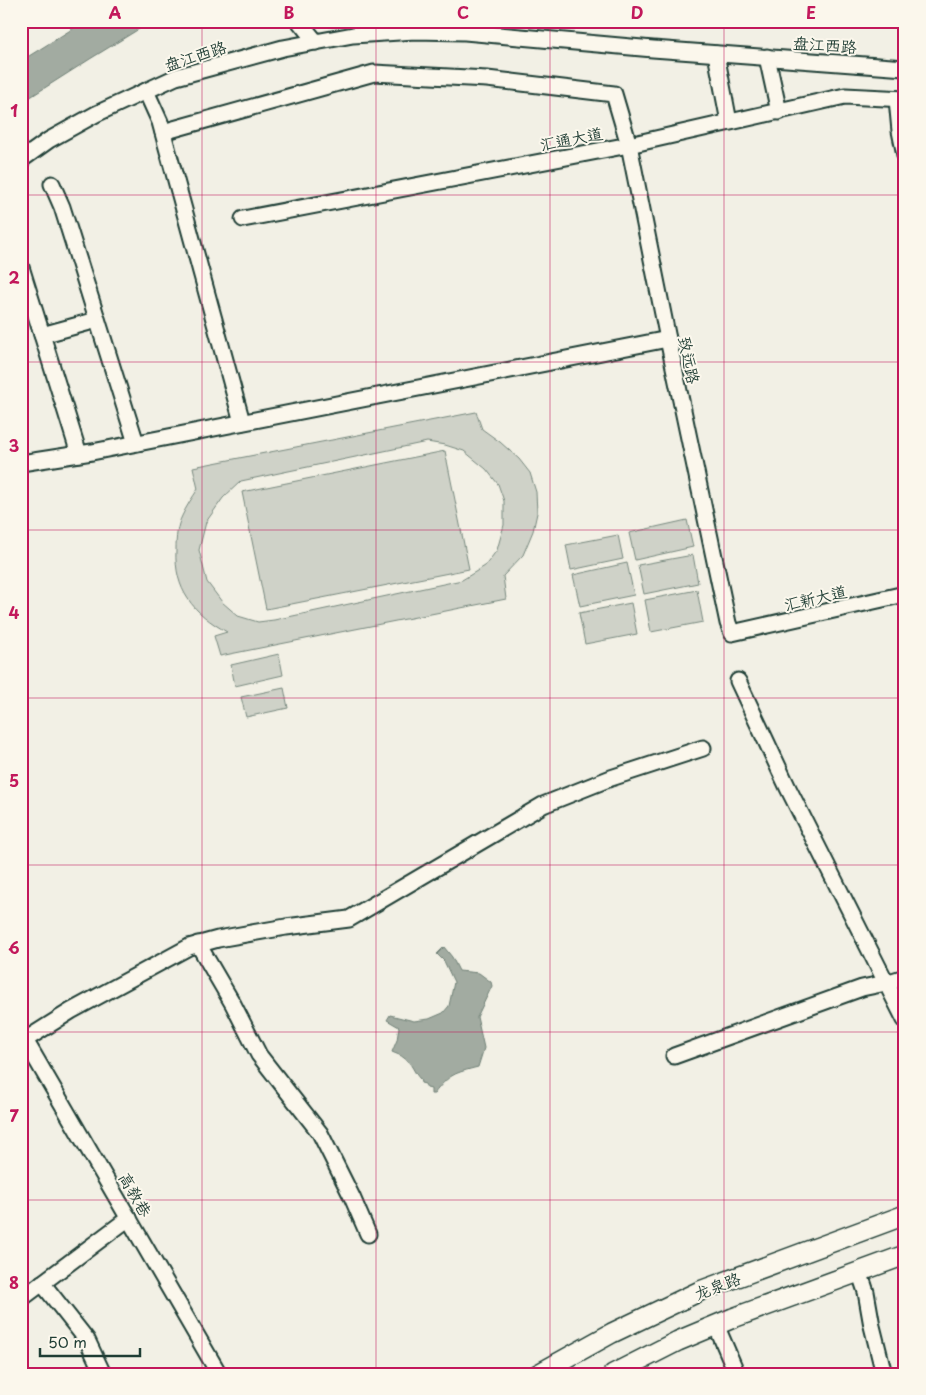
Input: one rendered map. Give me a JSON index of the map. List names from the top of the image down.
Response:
{
  "streets": {
    "main road": ["龙泉路"],
    "street": [
      "盘江西路",
      "汇通大道",
      "致远路",
      "汇新大道",
      "高教巷"
    ]
  },
  "crossings": [
    ["汇通大道", "致远路"],
    ["致远路", "汇新大道"]
  ],
  "scale_bar": "50 m",
  "grid": {
    "columns": [
      "A",
      "B",
      "C",
      "D",
      "E"
    ],
    "rows": [
      "1",
      "2",
      "3",
      "4",
      "5",
      "6",
      "7",
      "8"
    ]
  }
}
